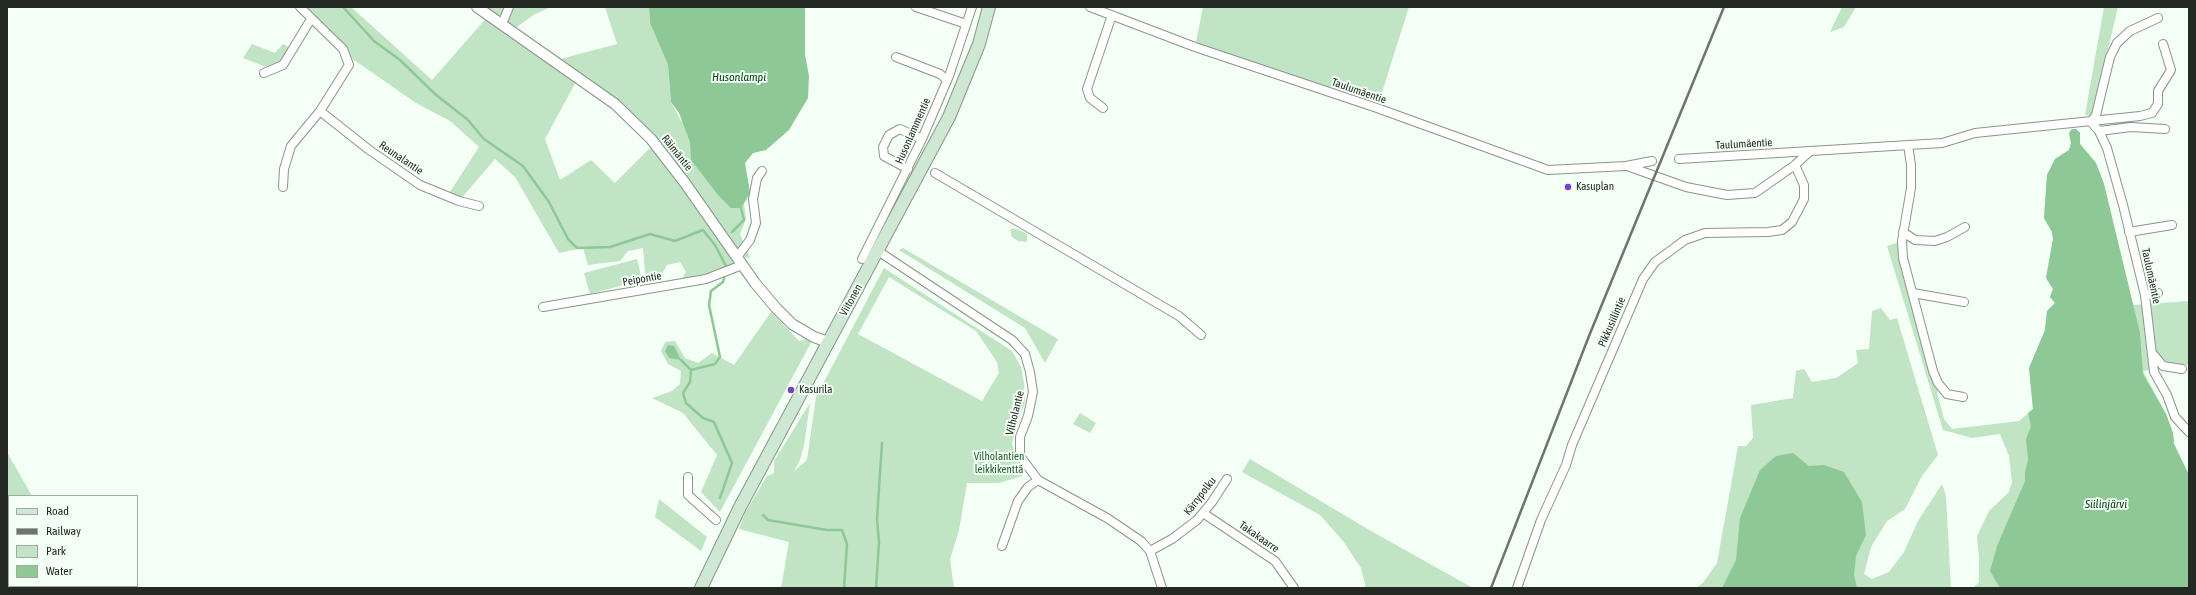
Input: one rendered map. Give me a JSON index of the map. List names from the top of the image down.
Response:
{
  "streets": {
    "main road": ["Viitonen"],
    "street": [
      "Taulumäentie",
      "Husonlammentie",
      "Räimäntie",
      "Reunalantie",
      "Peipontie",
      "Pikkusiilintie",
      "Vilholantie",
      "Kärrypolku",
      "Takakaarre"
    ]
  },
  "crossings": [
    ["Taulumäentie", "Pikkusiilintie"],
    ["Räimäntie", "Peipontie"],
    ["Räimäntie", "Viitonen"],
    ["Viitonen", "Vilholantie"],
    ["Vilholantie", "Kärrypolku"],
    ["Kärrypolku", "Takakaarre"]
  ],
  "water": ["Husonlampi", "Siilinjärvi"],
  "parks": ["Vilholantien leikkikenttä"],
  "places": ["Kasuplan", "Kasurila"],
  "legend": [
    "Road",
    "Railway",
    "Park",
    "Water"
  ]
}
